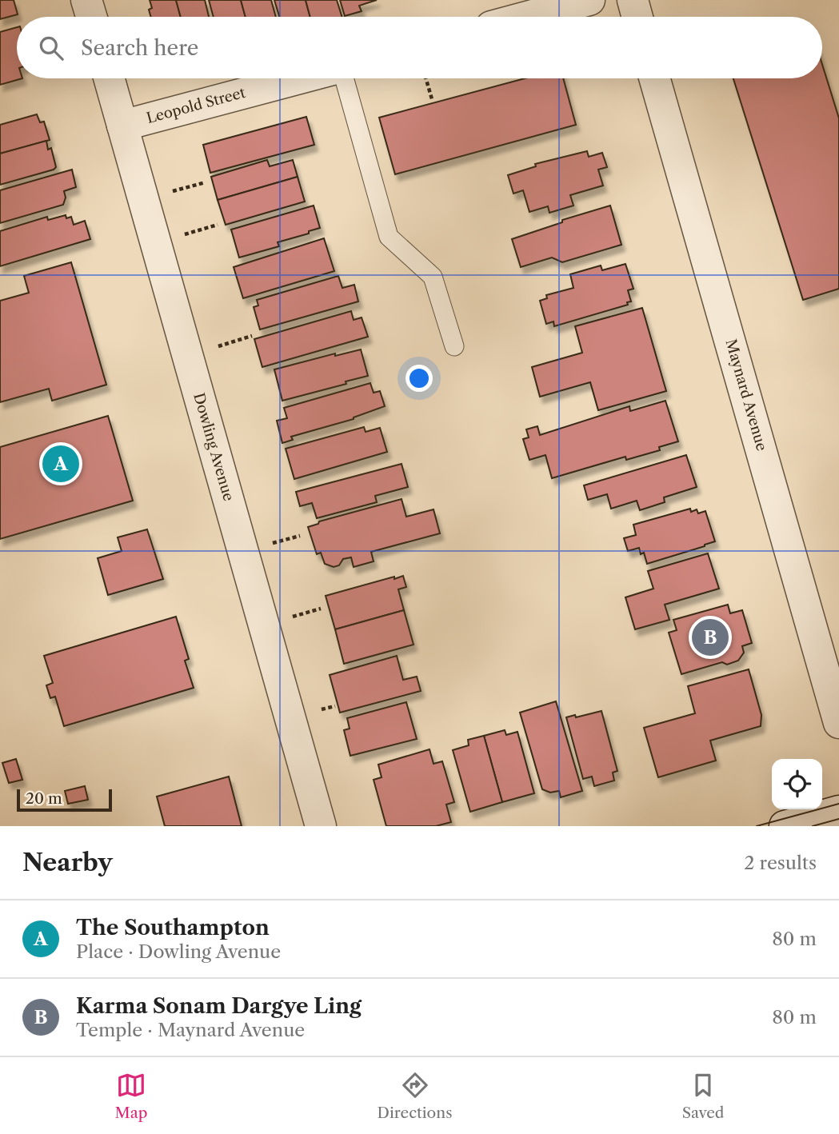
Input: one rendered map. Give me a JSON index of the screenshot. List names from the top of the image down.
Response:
{
  "streets": {
    "street": ["Leopold Street", "Maynard Avenue", "Dowling Avenue"]
  },
  "crossings": [
    ["Leopold Street", "Dowling Avenue"]
  ],
  "scale_bar": "20 m",
  "page": {
    "search": "Search here",
    "pins": ["A", "B"],
    "scale": "20 m",
    "heading": ["Nearby", "2 results"],
    "list": [
      {
        "mark": "A",
        "name": "The Southampton",
        "note": "Place · Dowling Avenue",
        "value": "80 m"
      },
      {
        "mark": "B",
        "name": "Karma Sonam Dargye Ling",
        "note": "Temple · Maynard Avenue",
        "value": "80 m"
      }
    ],
    "nav": ["Map", "Directions", "Saved"]
  }
}
